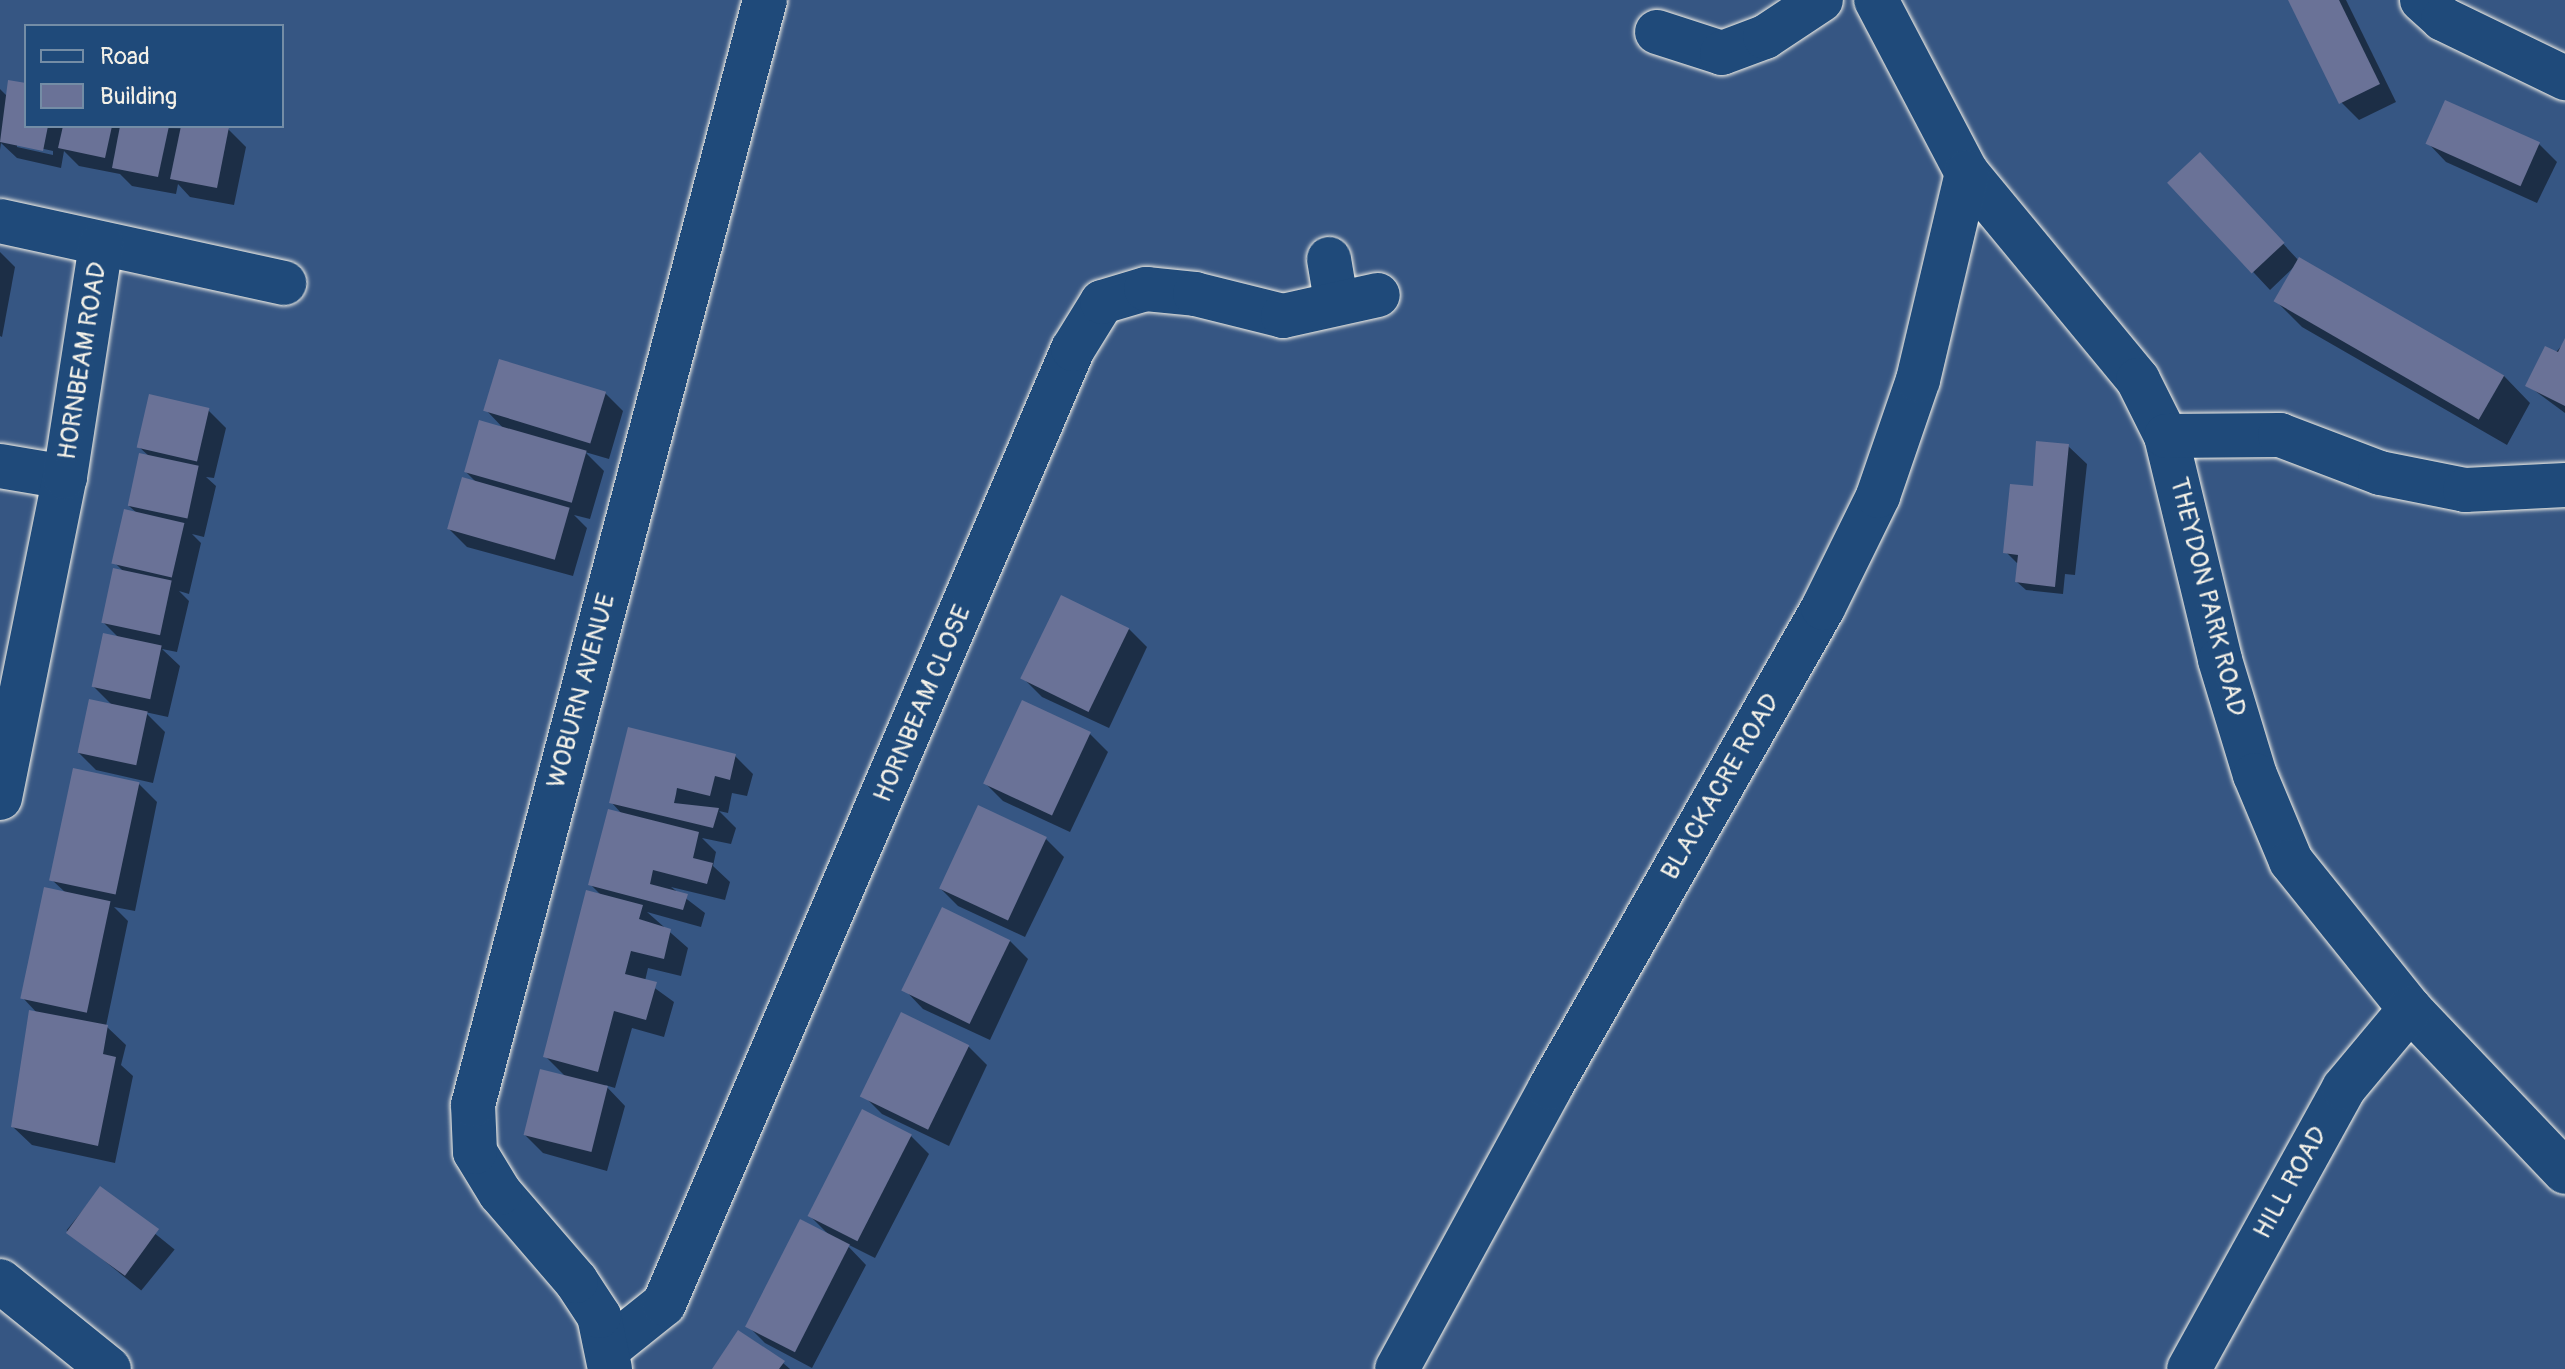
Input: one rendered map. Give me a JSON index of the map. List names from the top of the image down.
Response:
{
  "streets": {
    "street": [
      "HORNBEAM ROAD",
      "THEYDON PARK ROAD",
      "WOBURN AVENUE",
      "HORNBEAM CLOSE",
      "BLACKACRE ROAD",
      "HILL ROAD"
    ]
  },
  "crossings": [
    ["THEYDON PARK ROAD", "BLACKACRE ROAD"],
    ["THEYDON PARK ROAD", "HILL ROAD"],
    ["WOBURN AVENUE", "HORNBEAM CLOSE"]
  ],
  "legend": ["Road", "Building"]
}
